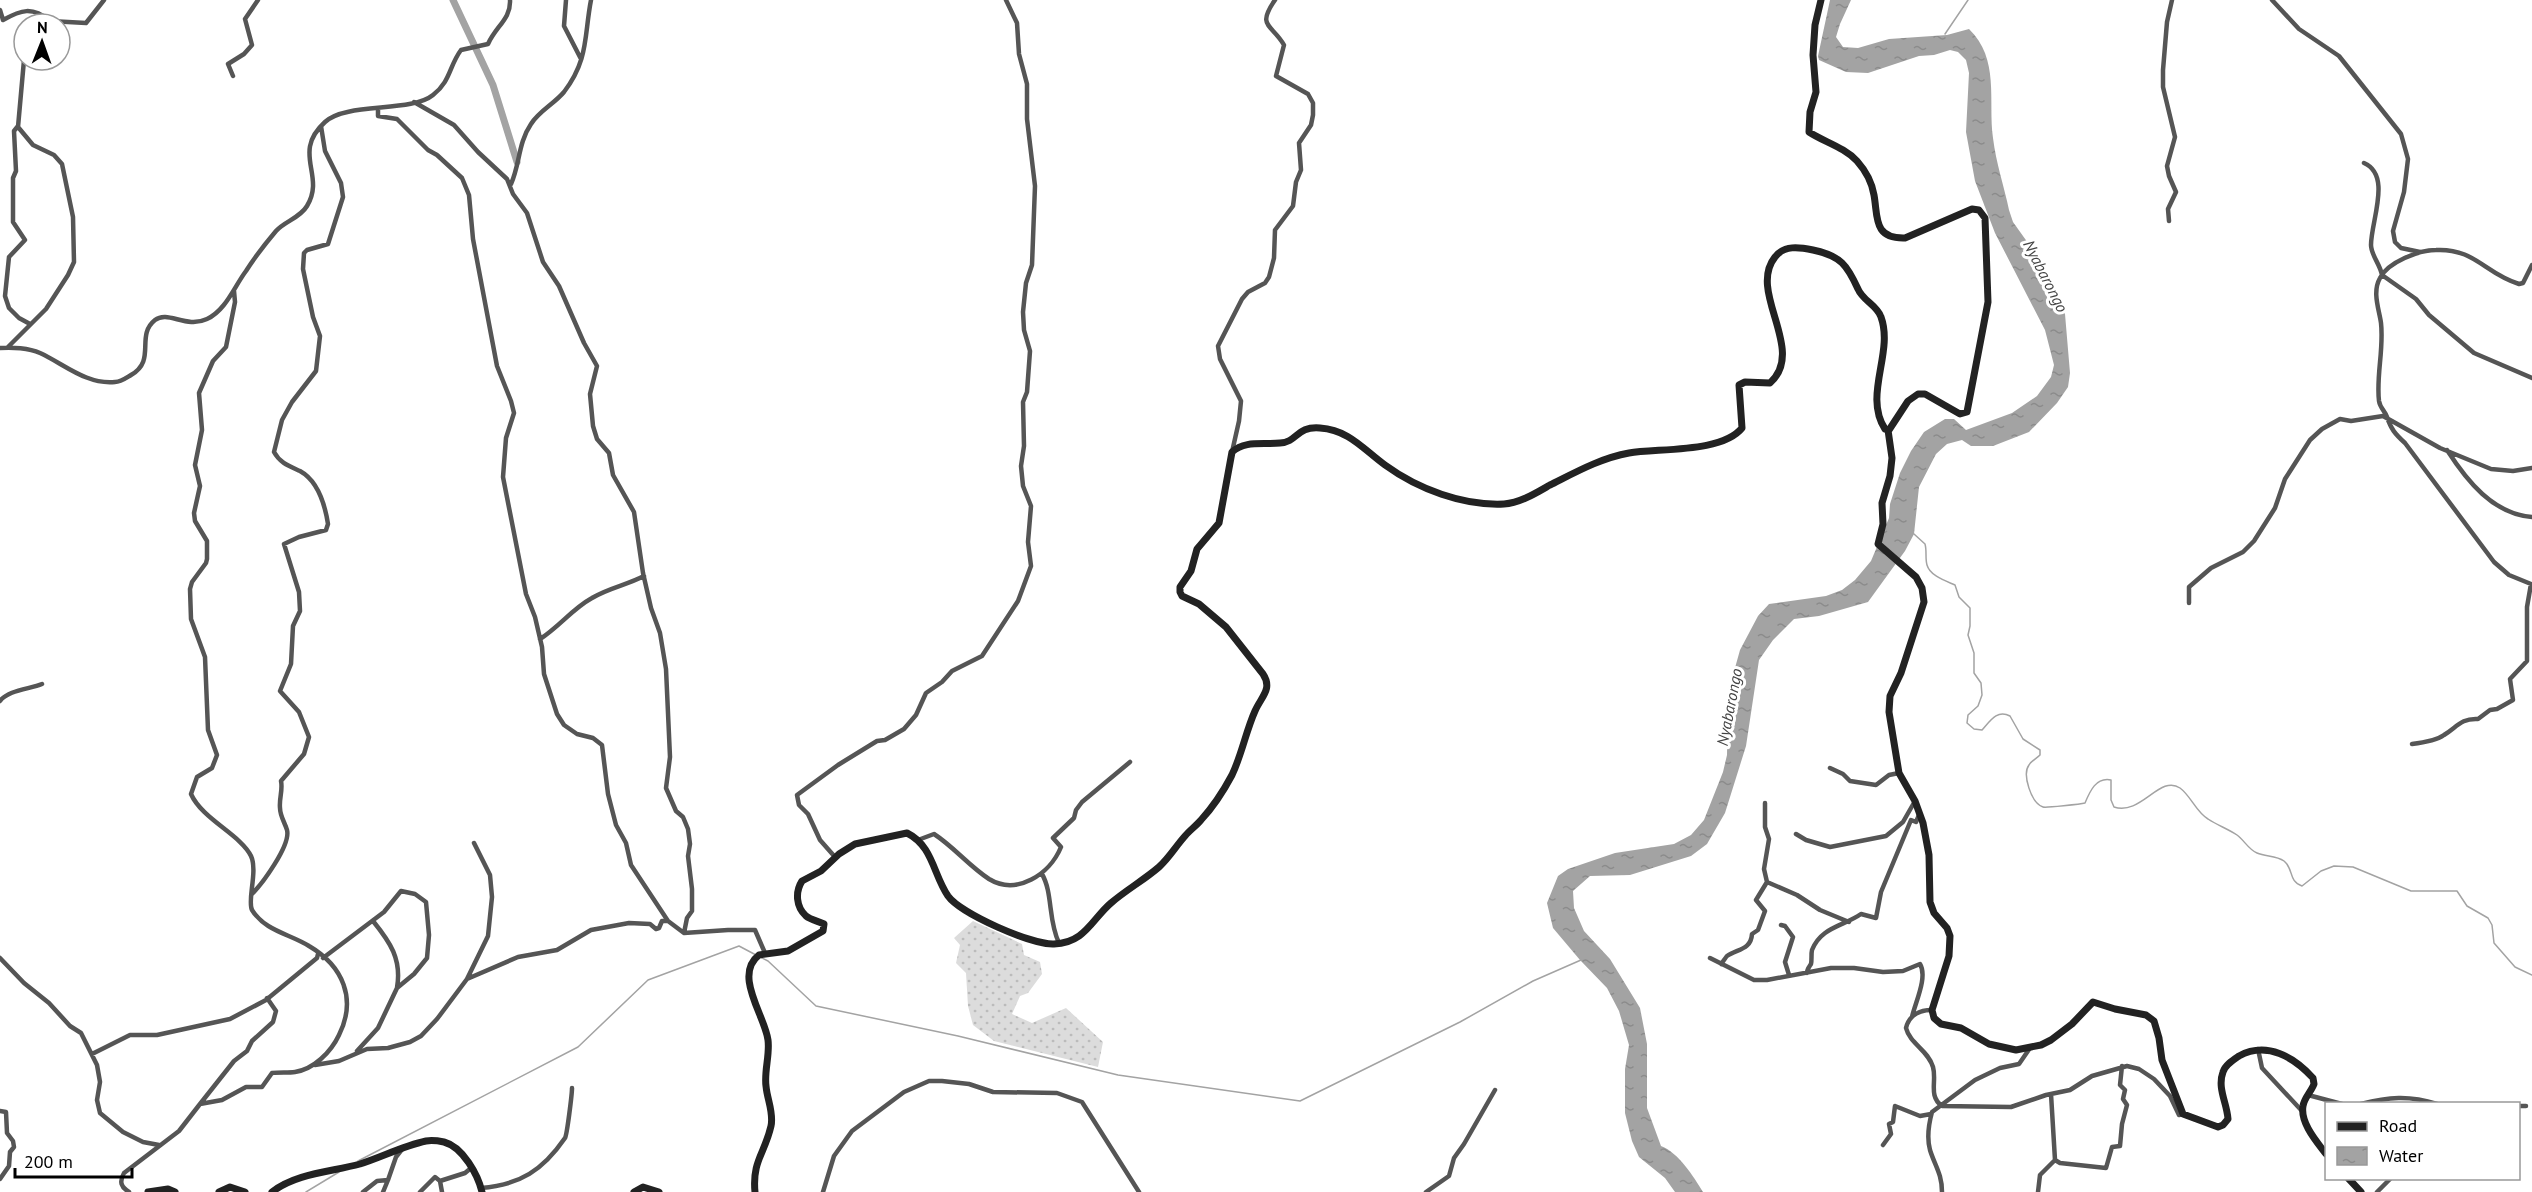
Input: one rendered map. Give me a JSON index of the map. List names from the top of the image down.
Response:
{
  "water": ["Nyabarongo"],
  "legend": ["Road", "Water"],
  "scale_bar": "200 m",
  "north": "top"
}
